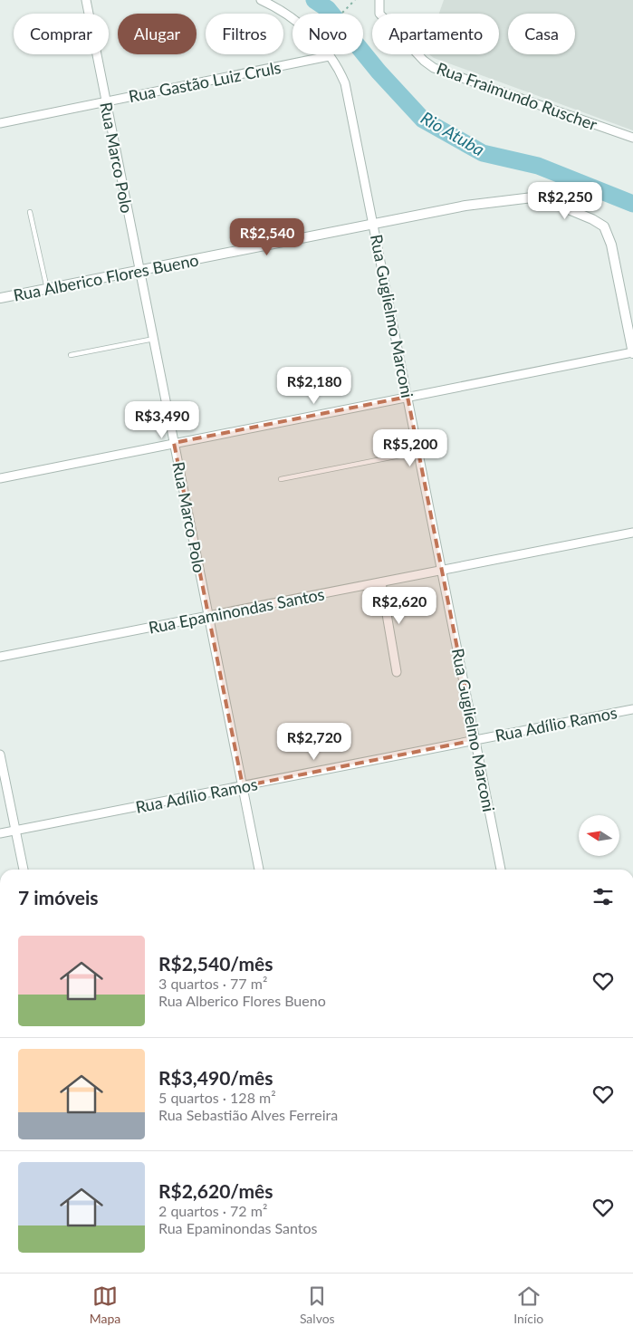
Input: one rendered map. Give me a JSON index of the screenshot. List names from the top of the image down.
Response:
{
  "streets": {
    "street": [
      "Rua Gastão Luiz Cruls",
      "Rua Fraimundo Ruscher",
      "Rua Marco Polo",
      "Rua Alberico Flores Bueno",
      "Rua Guglielmo Marconi",
      "Rua Epaminondas Santos",
      "Rua Adílio Ramos"
    ]
  },
  "crossings": [
    ["Rua Gastão Luiz Cruls", "Rua Marco Polo"],
    ["Rua Gastão Luiz Cruls", "Rua Guglielmo Marconi"],
    ["Rua Marco Polo", "Rua Alberico Flores Bueno"],
    ["Rua Marco Polo", "Rua Epaminondas Santos"],
    ["Rua Marco Polo", "Rua Adílio Ramos"],
    ["Rua Alberico Flores Bueno", "Rua Guglielmo Marconi"],
    ["Rua Guglielmo Marconi", "Rua Epaminondas Santos"],
    ["Rua Guglielmo Marconi", "Rua Adílio Ramos"]
  ],
  "water": ["Rio Atuba"],
  "north": "left",
  "page": {
    "chip": [
      "Comprar",
      "Alugar",
      "Filtros",
      "Novo",
      "Apartamento",
      "Casa"
    ],
    "price": [
      "R$2,250",
      "R$2,540",
      "R$2,180",
      "R$3,490",
      "R$5,200",
      "R$2,620",
      "R$2,720"
    ],
    "heading": "7 imóveis",
    "list": [
      {
        "name": "R$2,540/mês",
        "note": "3 quartos · 77 m² · Rua Alberico Flores Bueno"
      },
      {
        "name": "R$3,490/mês",
        "note": "5 quartos · 128 m² · Rua Sebastião Alves Ferreira"
      },
      {
        "name": "R$2,620/mês",
        "note": "2 quartos · 72 m² · Rua Epaminondas Santos"
      }
    ],
    "tabs": ["Mapa", "Salvos", "Início"]
  }
}
